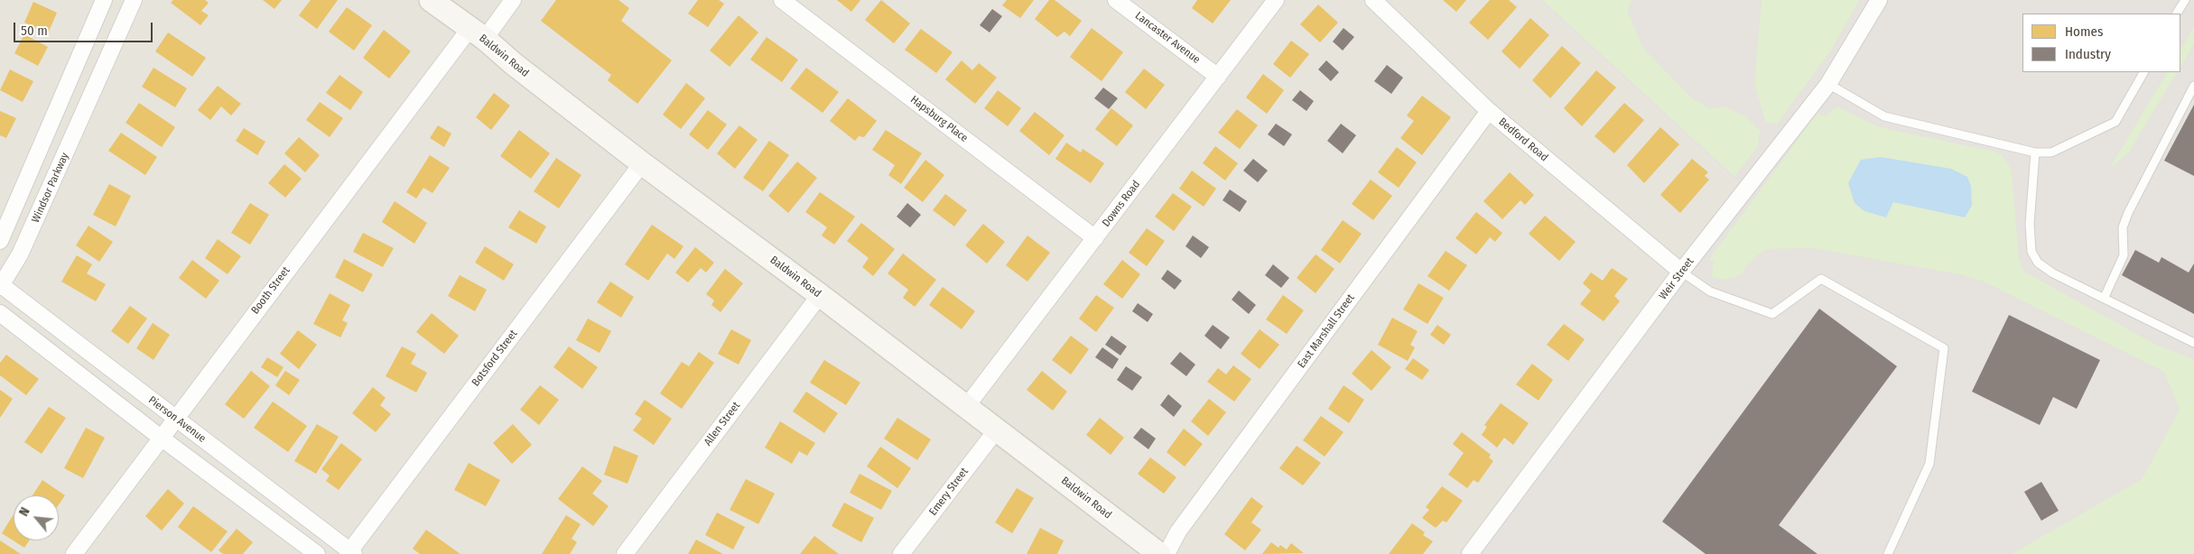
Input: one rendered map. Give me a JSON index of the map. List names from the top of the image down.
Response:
{
  "streets": {
    "main road": ["Baldwin Road"],
    "street": [
      "Lancaster Avenue",
      "Hapsburg Place",
      "Bedford Road",
      "Windsor Parkway",
      "Downs Road",
      "Weir Street",
      "Booth Street",
      "East Marshall Street",
      "Botsford Street",
      "Pierson Avenue",
      "Allen Street",
      "Emery Street"
    ]
  },
  "crossings": [
    ["Lancaster Avenue", "Downs Road"],
    ["Baldwin Road", "Downs Road"],
    ["Baldwin Road", "Booth Street"],
    ["Baldwin Road", "Botsford Street"],
    ["Baldwin Road", "Allen Street"],
    ["Baldwin Road", "Emery Street"],
    ["Hapsburg Place", "Downs Road"],
    ["Bedford Road", "Weir Street"],
    ["Bedford Road", "East Marshall Street"],
    ["Windsor Parkway", "Pierson Avenue"],
    ["Booth Street", "Pierson Avenue"],
    ["Botsford Street", "Pierson Avenue"]
  ],
  "legend": ["Homes", "Industry"],
  "scale_bar": "50 m",
  "north": "top left"
}
